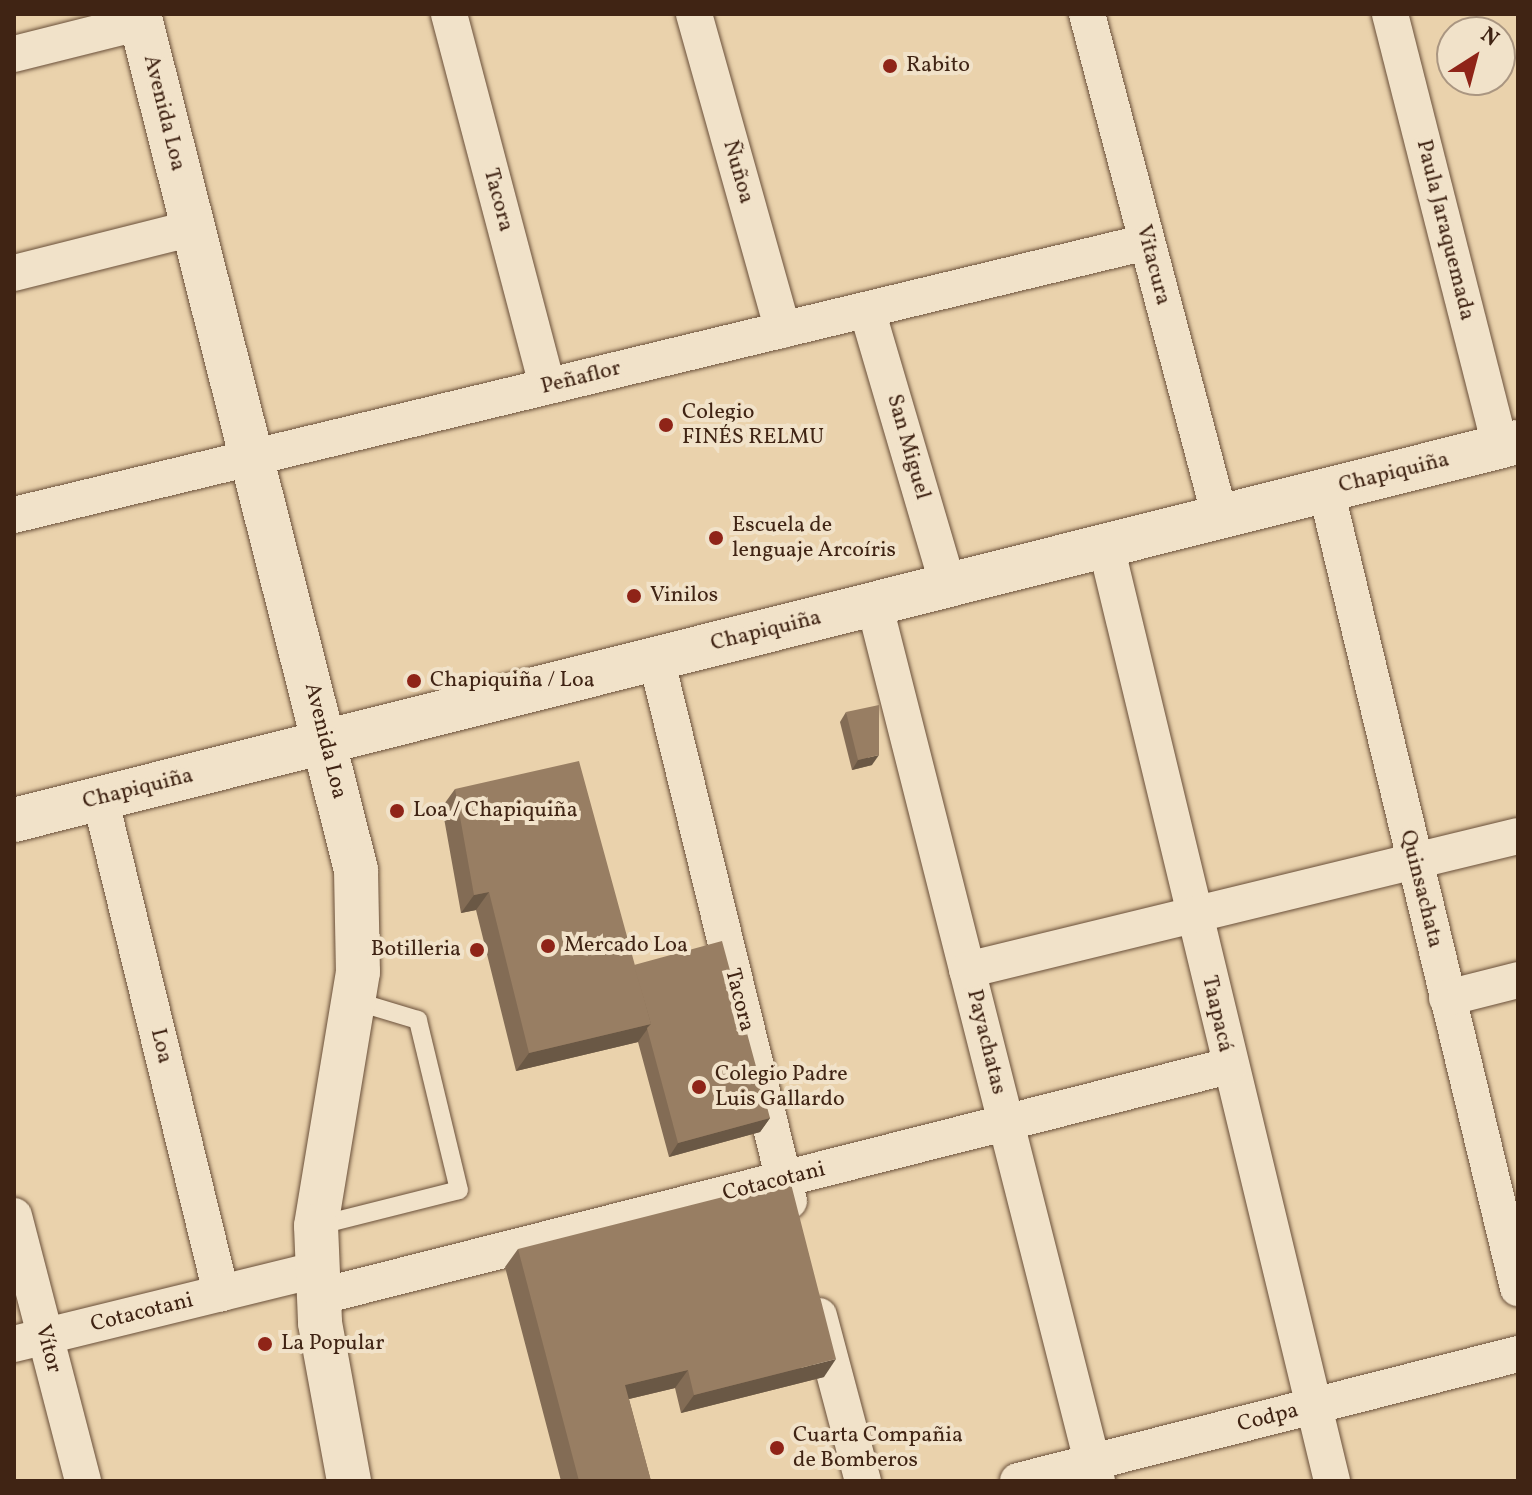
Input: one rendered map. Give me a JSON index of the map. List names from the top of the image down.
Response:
{
  "streets": {
    "street": [
      "Avenida Loa",
      "Ñuñoa",
      "Tacora",
      "Paula Jaraquemada",
      "Vitacura",
      "Peñaflor",
      "San Miguel",
      "Chapiquiña",
      "Quinsachata",
      "Taapacá",
      "Payachatas",
      "Loa",
      "Cotacotani",
      "Vítor",
      "Codpa"
    ]
  },
  "crossings": [
    ["Avenida Loa", "Peñaflor"],
    ["Avenida Loa", "Chapiquiña"],
    ["Avenida Loa", "Cotacotani"],
    ["Ñuñoa", "Peñaflor"],
    ["Tacora", "Peñaflor"],
    ["Tacora", "Chapiquiña"],
    ["Tacora", "Cotacotani"],
    ["Paula Jaraquemada", "Chapiquiña"],
    ["Vitacura", "Peñaflor"],
    ["Vitacura", "Chapiquiña"],
    ["Peñaflor", "San Miguel"],
    ["San Miguel", "Chapiquiña"],
    ["Chapiquiña", "Quinsachata"],
    ["Chapiquiña", "Taapacá"],
    ["Chapiquiña", "Payachatas"],
    ["Chapiquiña", "Loa"],
    ["Taapacá", "Cotacotani"],
    ["Taapacá", "Codpa"],
    ["Payachatas", "Cotacotani"],
    ["Payachatas", "Codpa"],
    ["Loa", "Cotacotani"],
    ["Cotacotani", "Vítor"]
  ],
  "places": [
    "Rabito",
    "Colegio FINÉS RELMU",
    "Escuela de lenguaje Arcoíris",
    "Vinilos",
    "Chapiquiña / Loa",
    "Loa / Chapiquiña",
    "Mercado Loa",
    "Botilleria",
    "Colegio Padre Luis Gallardo",
    "La Popular",
    "Cuarta Compañia de Bomberos"
  ],
  "north": "top right"
}
